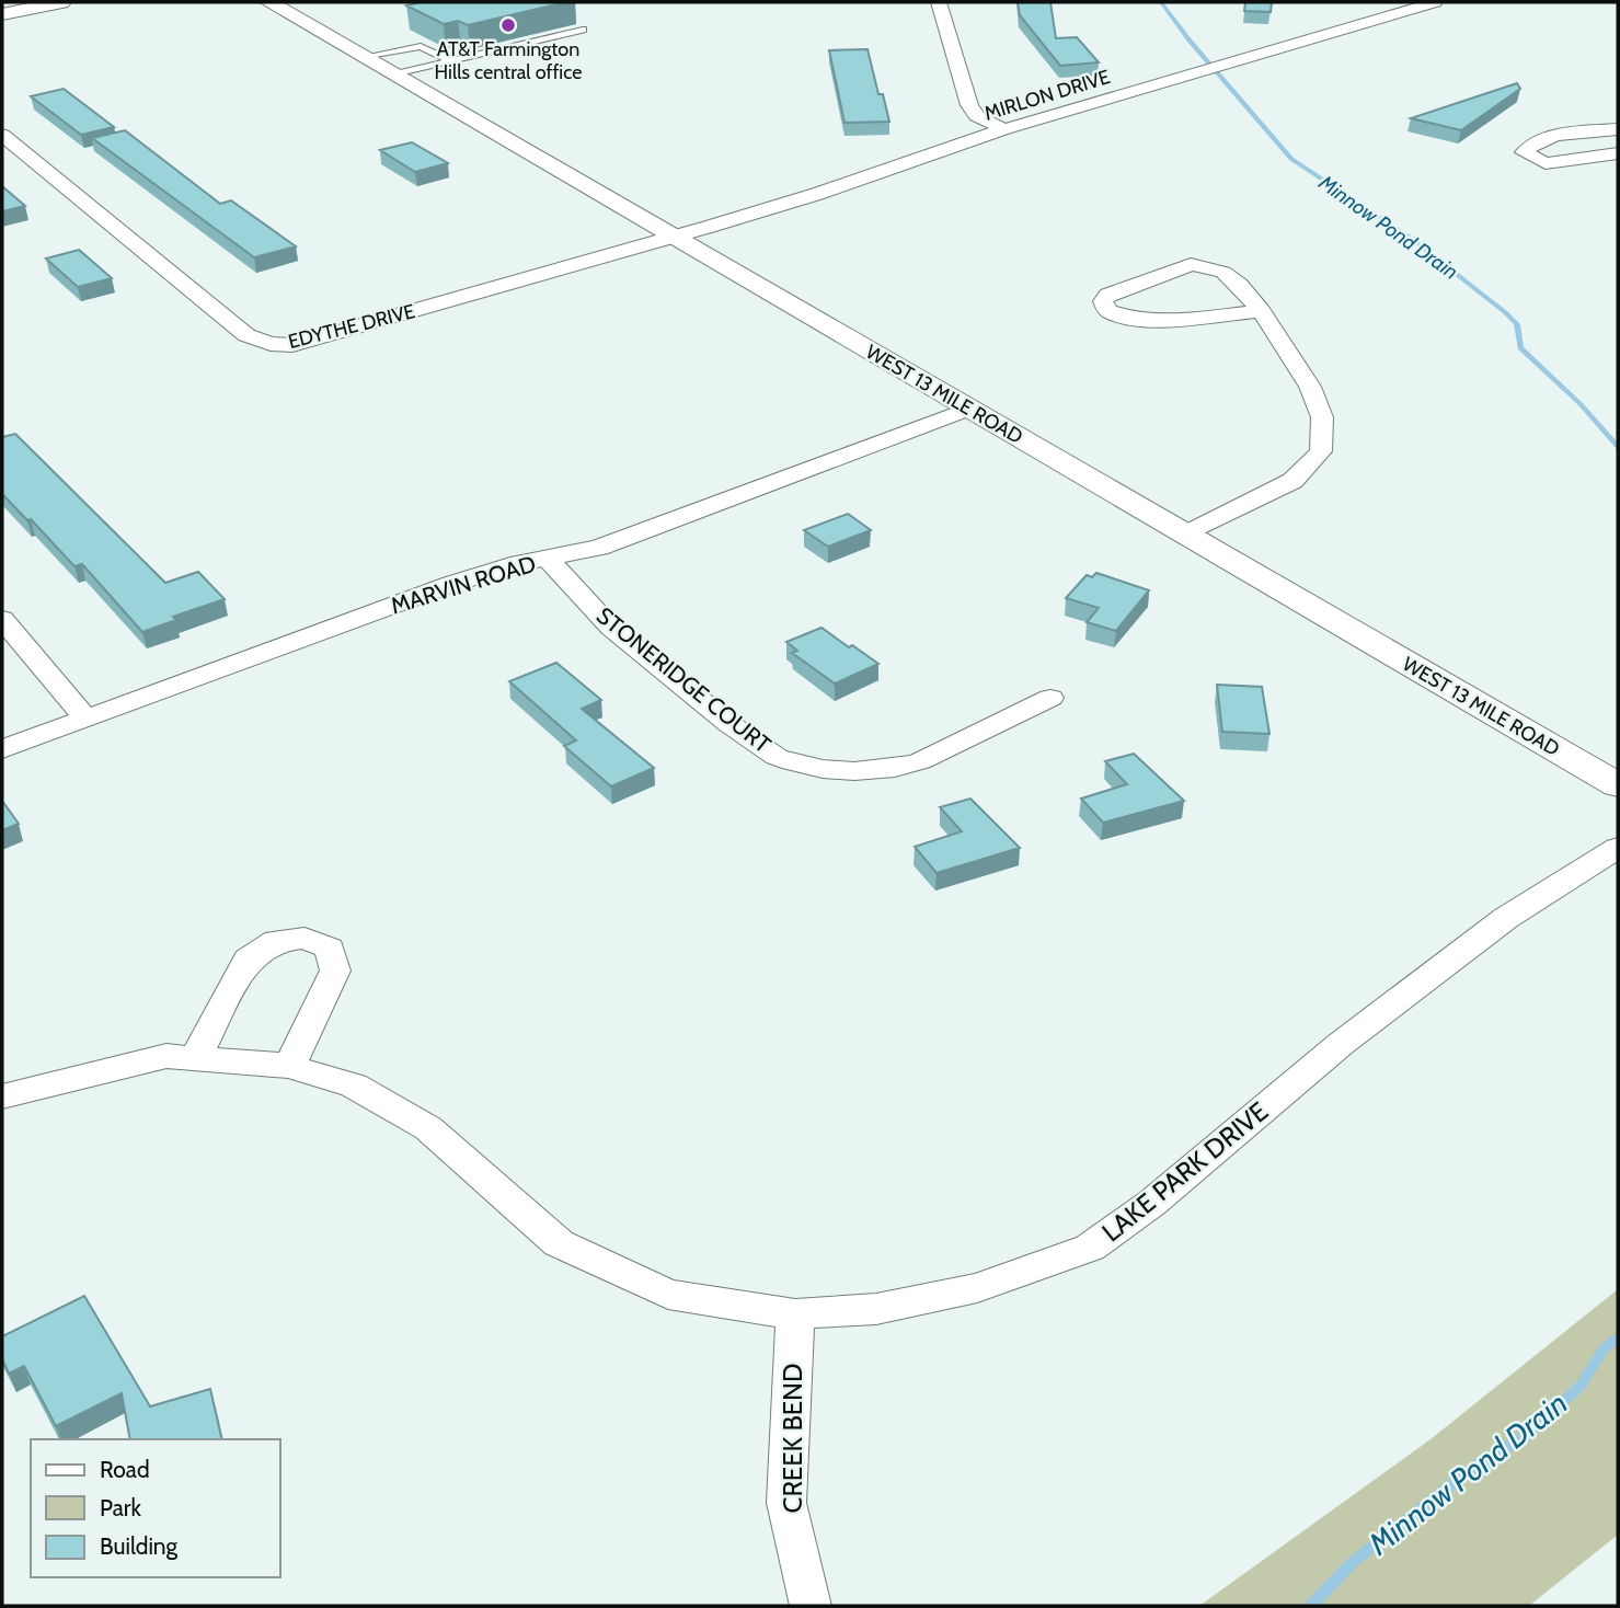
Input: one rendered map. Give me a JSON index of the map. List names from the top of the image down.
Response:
{
  "streets": {
    "street": [
      "MIRLON DRIVE",
      "EDYTHE DRIVE",
      "WEST 13 MILE ROAD",
      "MARVIN ROAD",
      "STONERIDGE COURT",
      "LAKE PARK DRIVE",
      "CREEK BEND"
    ]
  },
  "crossings": [
    ["MIRLON DRIVE", "EDYTHE DRIVE"],
    ["MIRLON DRIVE", "WEST 13 MILE ROAD"],
    ["EDYTHE DRIVE", "WEST 13 MILE ROAD"],
    ["WEST 13 MILE ROAD", "MARVIN ROAD"],
    ["MARVIN ROAD", "STONERIDGE COURT"],
    ["LAKE PARK DRIVE", "CREEK BEND"]
  ],
  "water": ["Minnow Pond Drain"],
  "places": ["AT&T Farmington Hills central office"],
  "legend": ["Road", "Park", "Building"]
}
